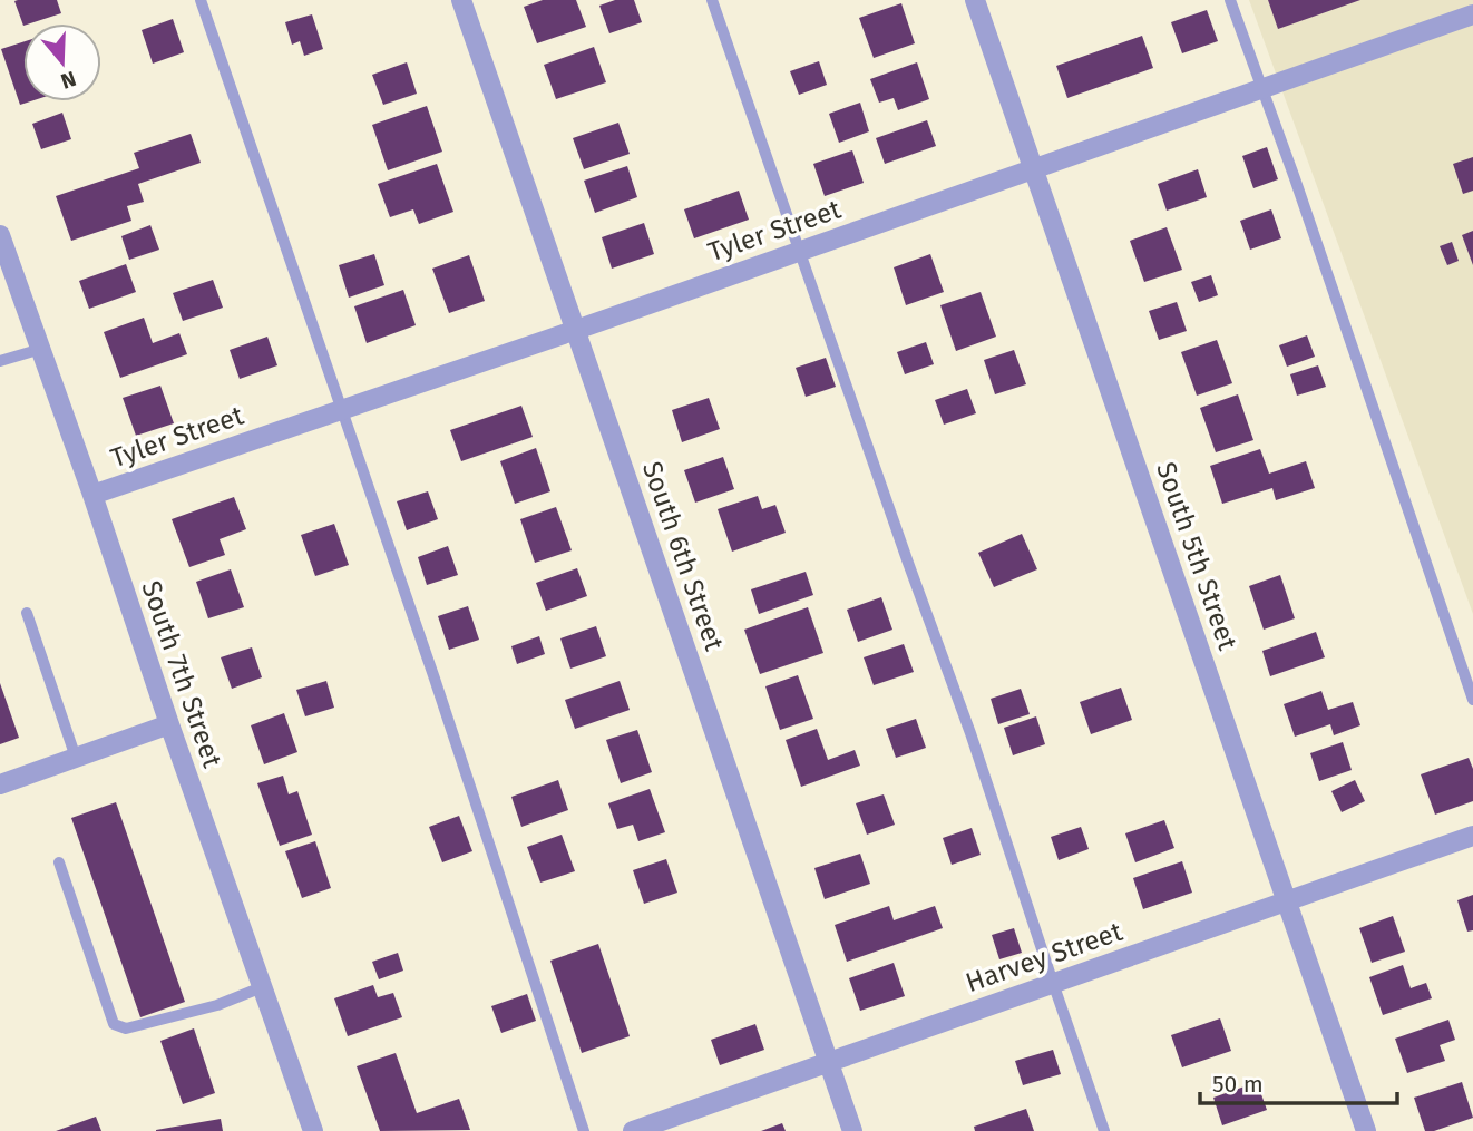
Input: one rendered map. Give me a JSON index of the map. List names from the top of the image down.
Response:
{
  "streets": {
    "street": [
      "Tyler Street",
      "South 6th Street",
      "South 5th Street",
      "South 7th Street",
      "Harvey Street"
    ]
  },
  "crossings": [
    ["Tyler Street", "South 6th Street"],
    ["Tyler Street", "South 5th Street"],
    ["Tyler Street", "South 7th Street"],
    ["South 6th Street", "Harvey Street"],
    ["South 5th Street", "Harvey Street"]
  ],
  "scale_bar": "50 m",
  "north": "bottom"
}
